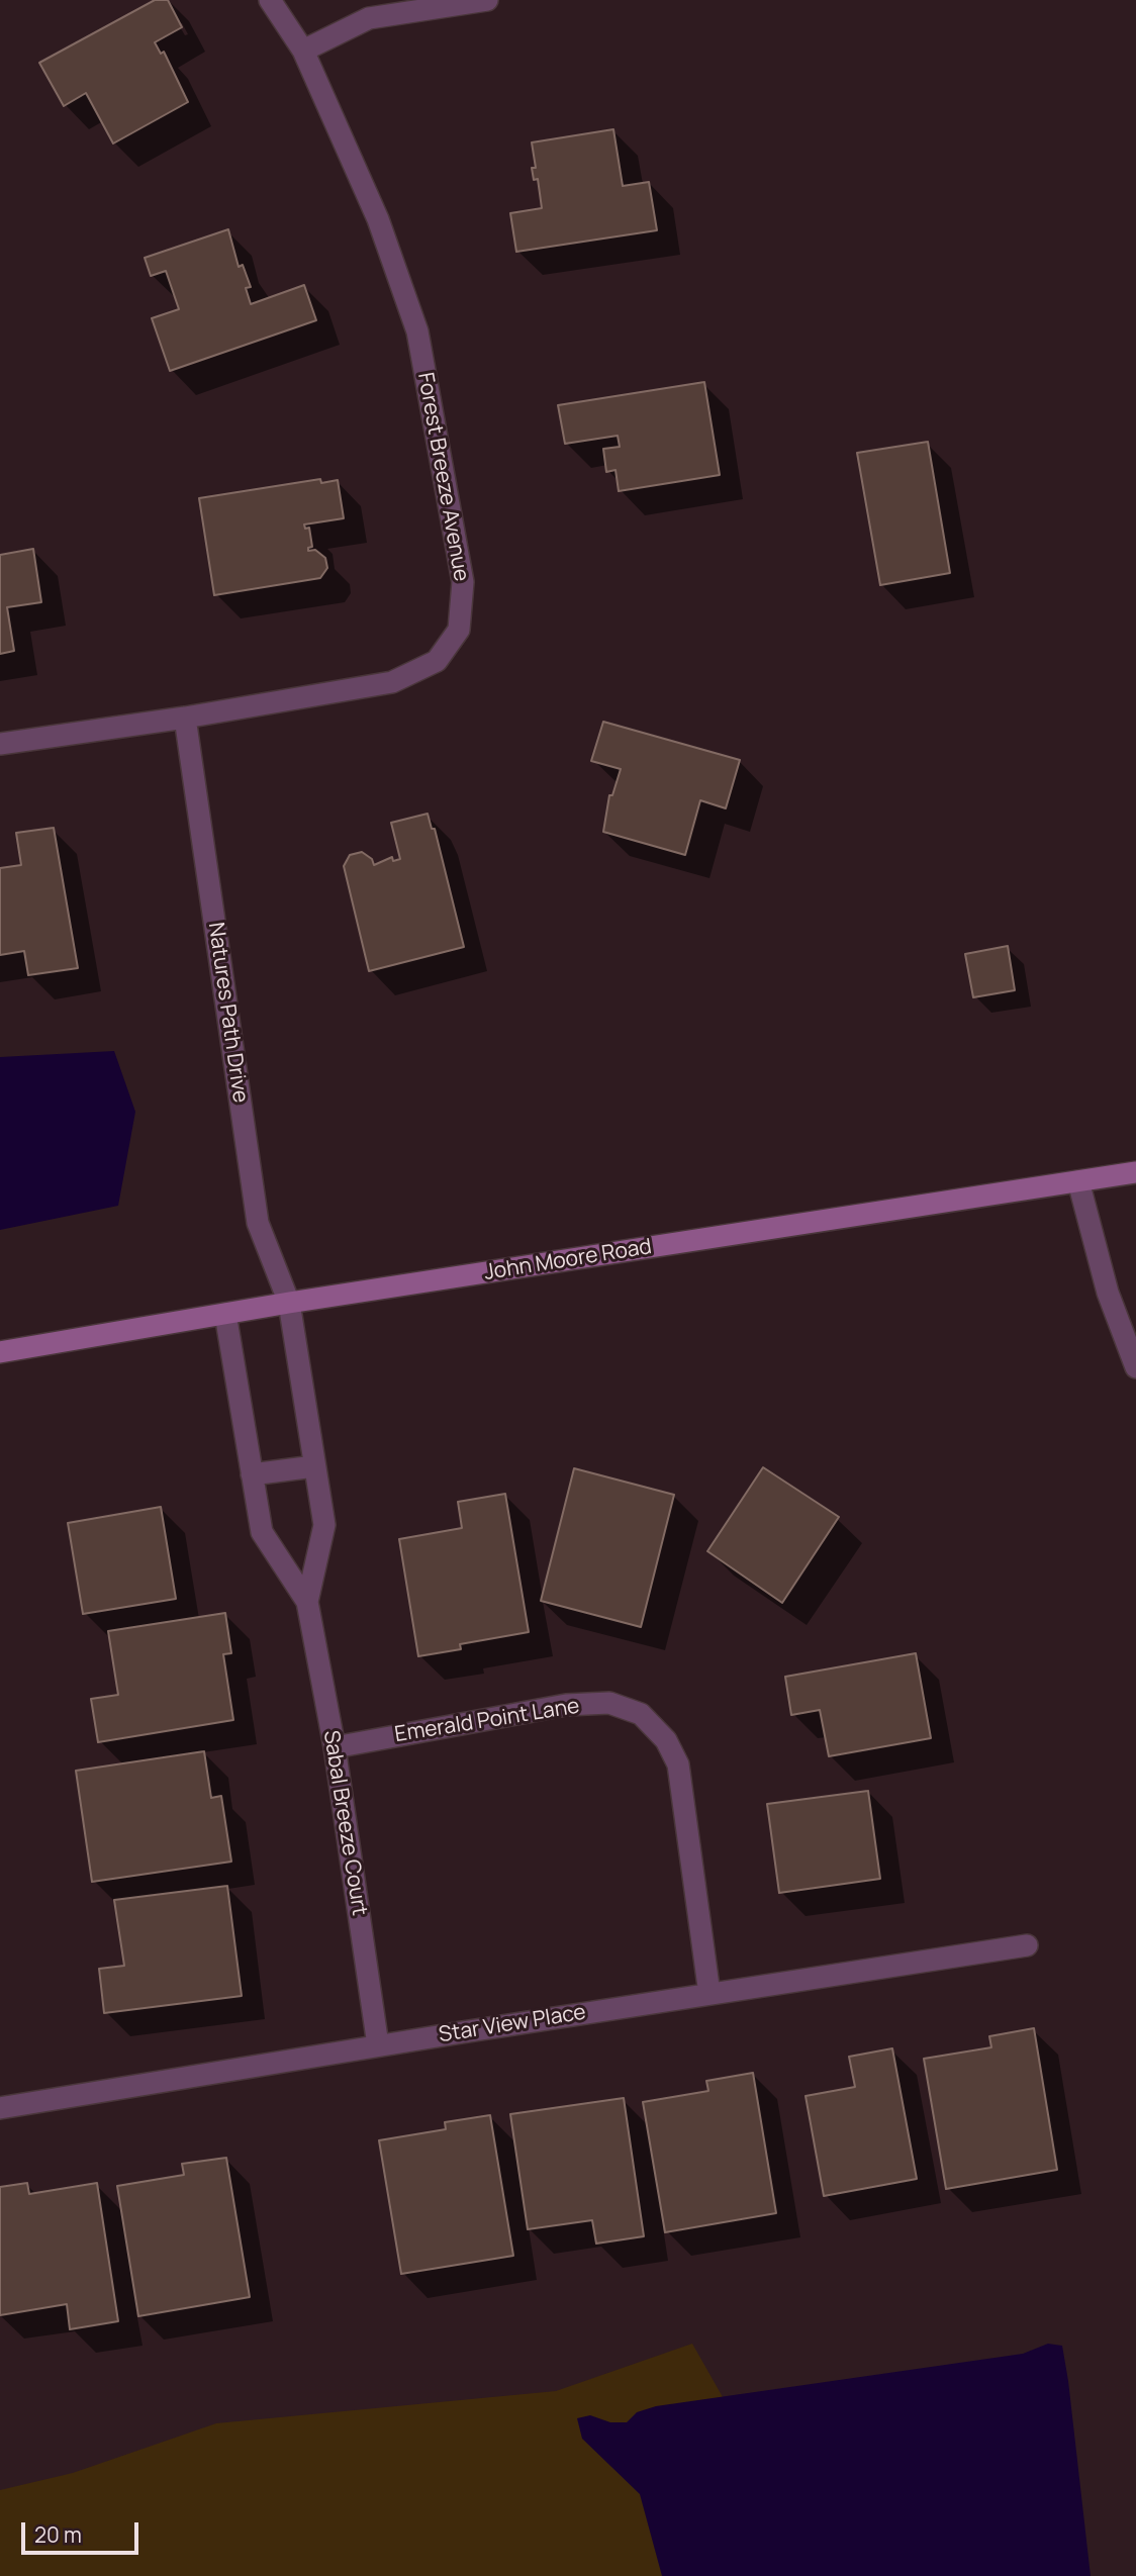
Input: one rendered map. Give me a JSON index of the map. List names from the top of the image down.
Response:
{
  "streets": {
    "street": [
      "Forest Breeze Avenue",
      "Natures Path Drive",
      "John Moore Road",
      "Emerald Point Lane",
      "Sabal Breeze Court",
      "Star View Place"
    ]
  },
  "crossings": [
    ["Forest Breeze Avenue", "Natures Path Drive"],
    ["Natures Path Drive", "John Moore Road"],
    ["Natures Path Drive", "Sabal Breeze Court"],
    ["John Moore Road", "Sabal Breeze Court"],
    ["Emerald Point Lane", "Sabal Breeze Court"],
    ["Emerald Point Lane", "Star View Place"],
    ["Sabal Breeze Court", "Star View Place"]
  ],
  "scale_bar": "20 m"
}
